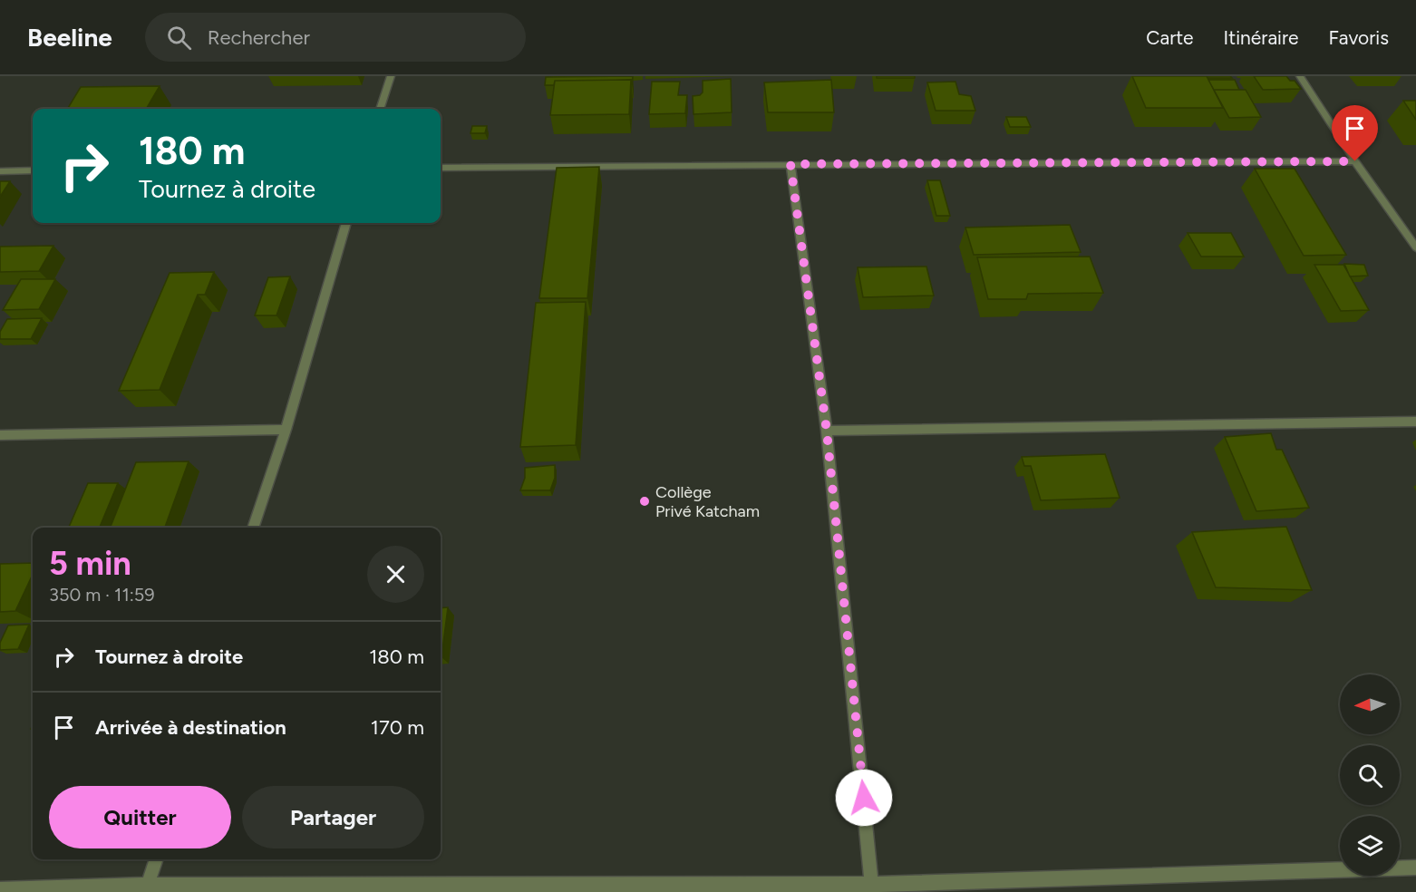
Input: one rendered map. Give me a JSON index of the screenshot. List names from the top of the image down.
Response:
{
  "places": ["Collège Privé Katcham"],
  "north": "left",
  "page": {
    "header": "Beeline",
    "search": "Rechercher",
    "nav": ["Carte", "Itinéraire", "Favoris"],
    "turn": ["180 m", "Tournez à droite"],
    "heading": ["5 min", "350 m · 11:59"],
    "list": [
      {
        "name": "Tournez à droite",
        "value": "180 m"
      },
      {
        "name": "Arrivée à destination",
        "value": "170 m"
      }
    ],
    "buttons": ["Quitter", "Partager"]
  }
}
